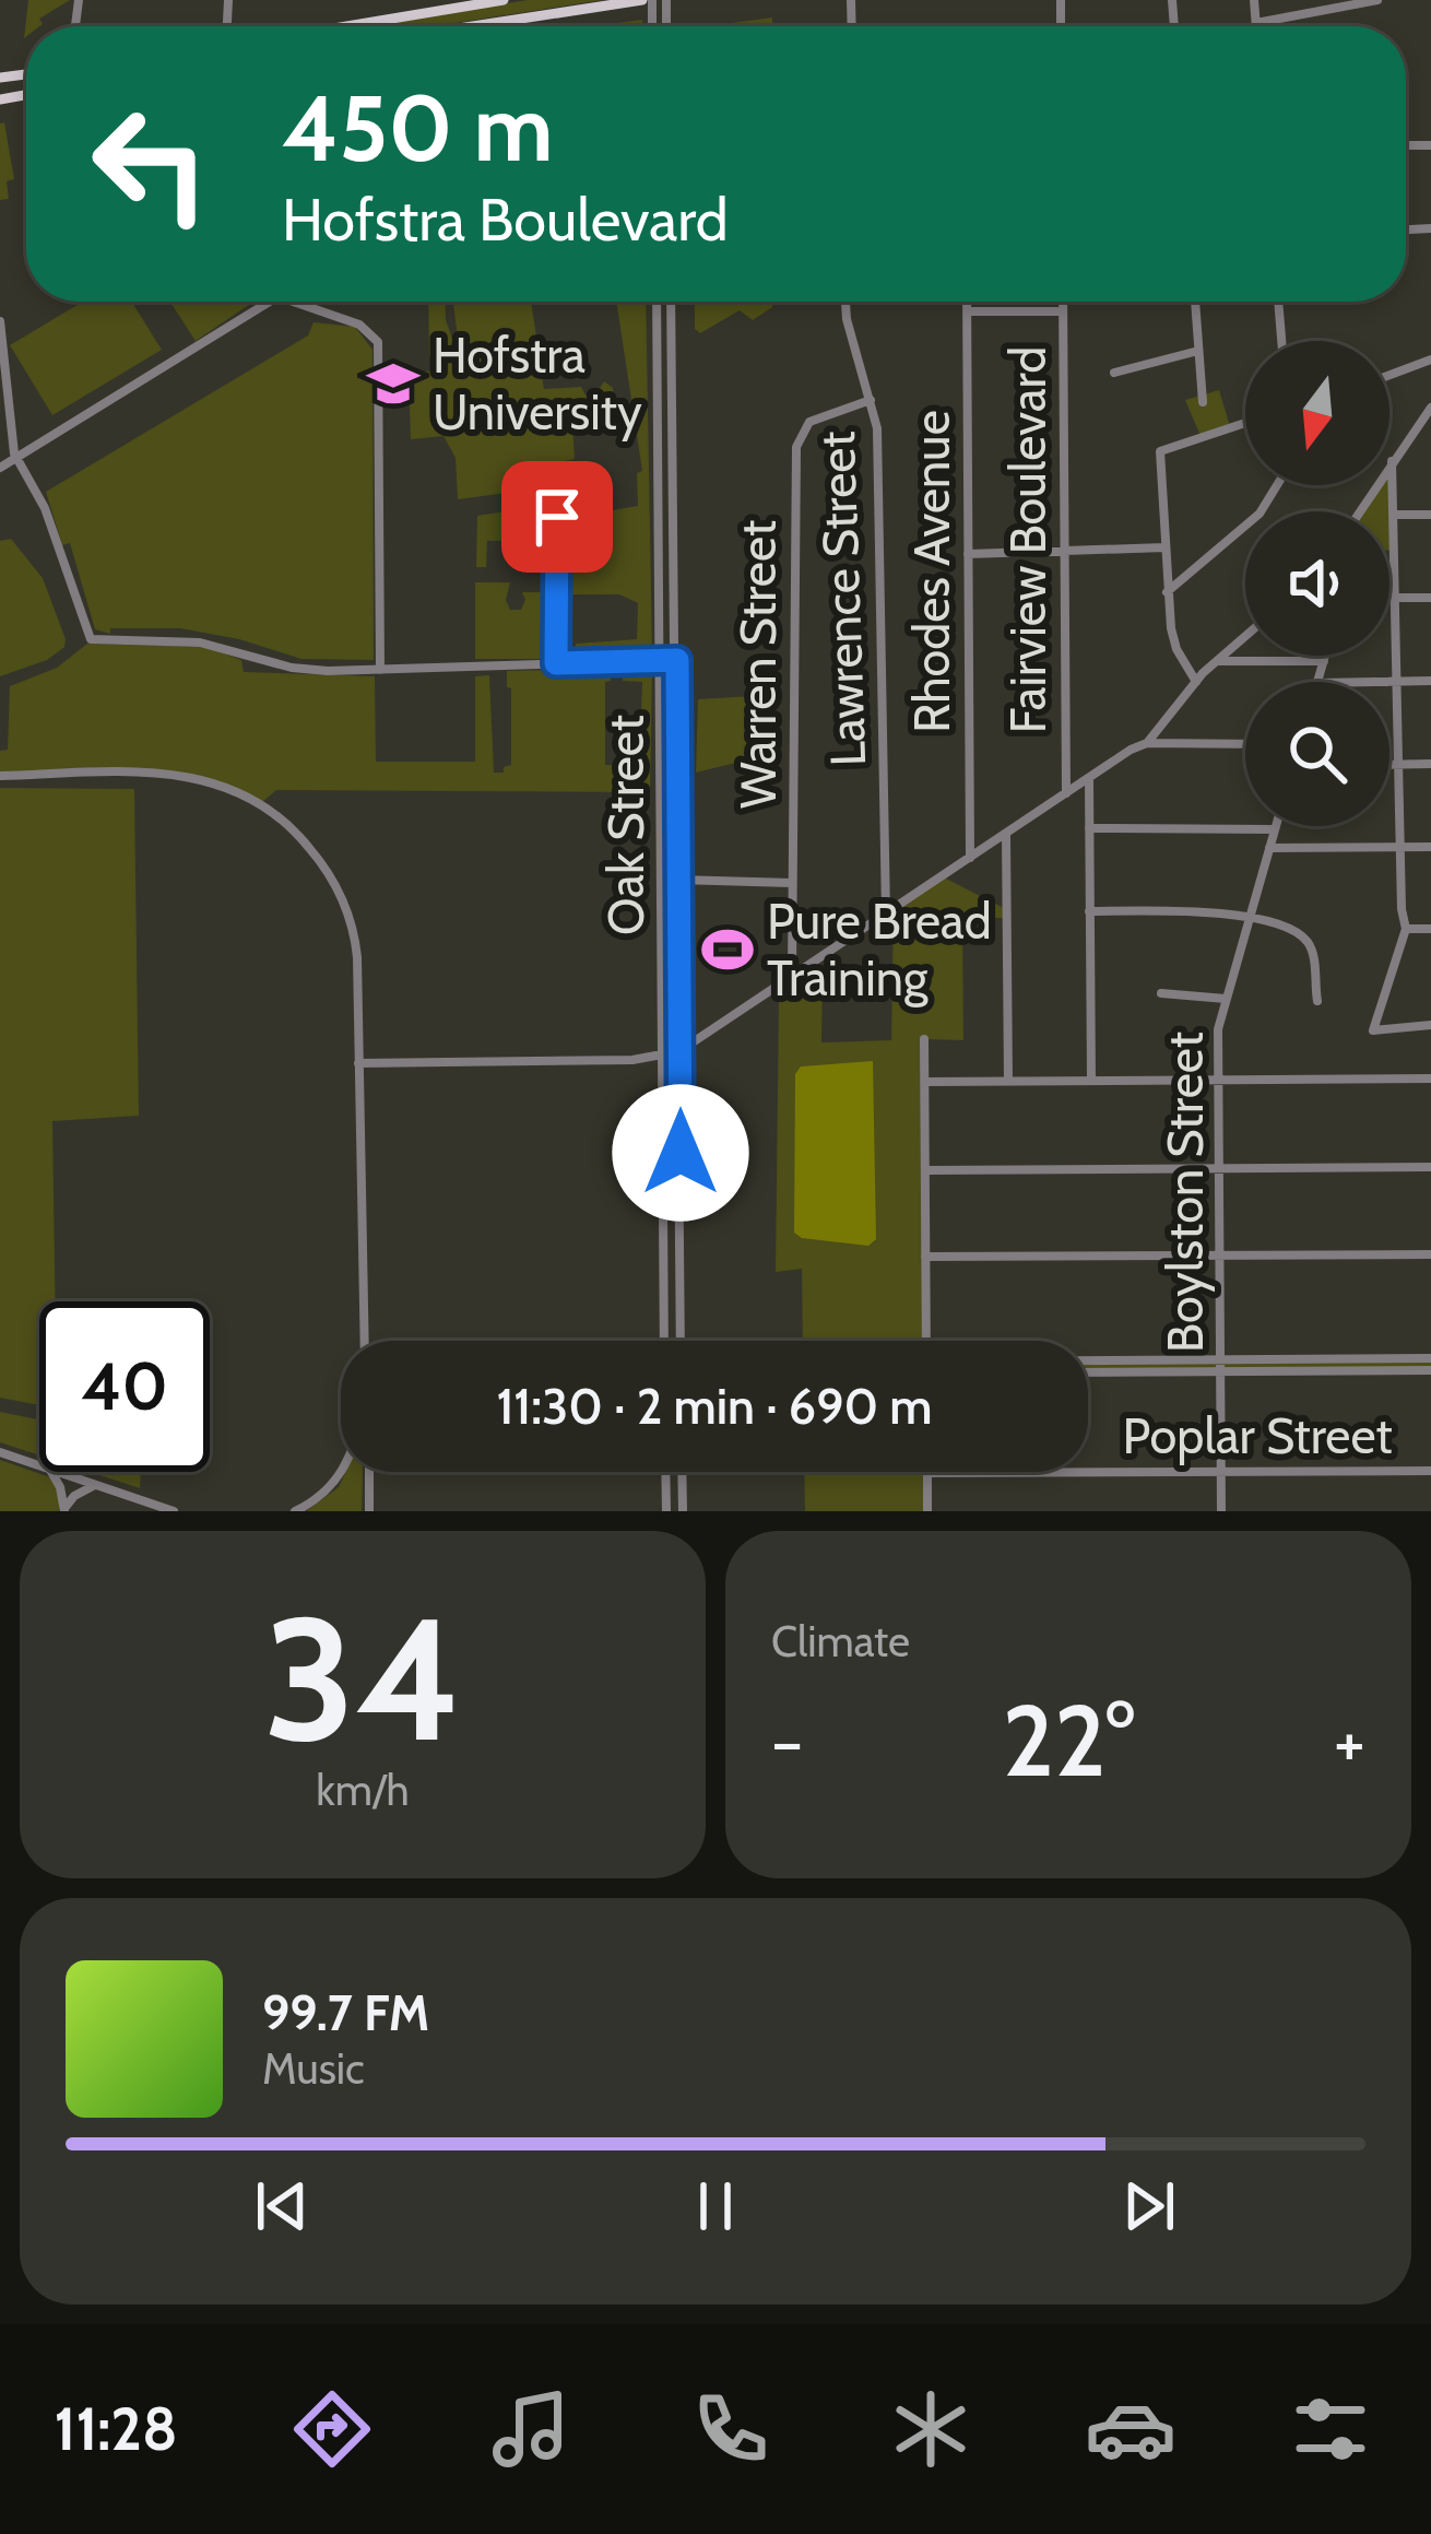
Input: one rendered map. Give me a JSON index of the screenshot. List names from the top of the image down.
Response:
{
  "streets": {
    "street": [
      "Fairview Boulevard",
      "Rhodes Avenue",
      "Lawrence Street",
      "Warren Street",
      "Oak Street",
      "Boylston Street",
      "Poplar Street"
    ]
  },
  "crossings": [
    ["Lawrence Street", "Warren Street"],
    ["Boylston Street", "Poplar Street"]
  ],
  "places": {
    "school or university": ["Hofstra University"],
    "sports": ["Pure Bread Training"]
  },
  "north": "bottom",
  "page": {
    "turn": ["450 m", "Hofstra Boulevard"],
    "limit": "40",
    "trip": "11:30 · 2 min · 690 m",
    "tile": [
      ["34", "km/h"],
      "Climate"
    ],
    "heat": ["−", "22°", "+"],
    "song": ["99.7 FM", "Music"],
    "tabs": "11:28"
  }
}
